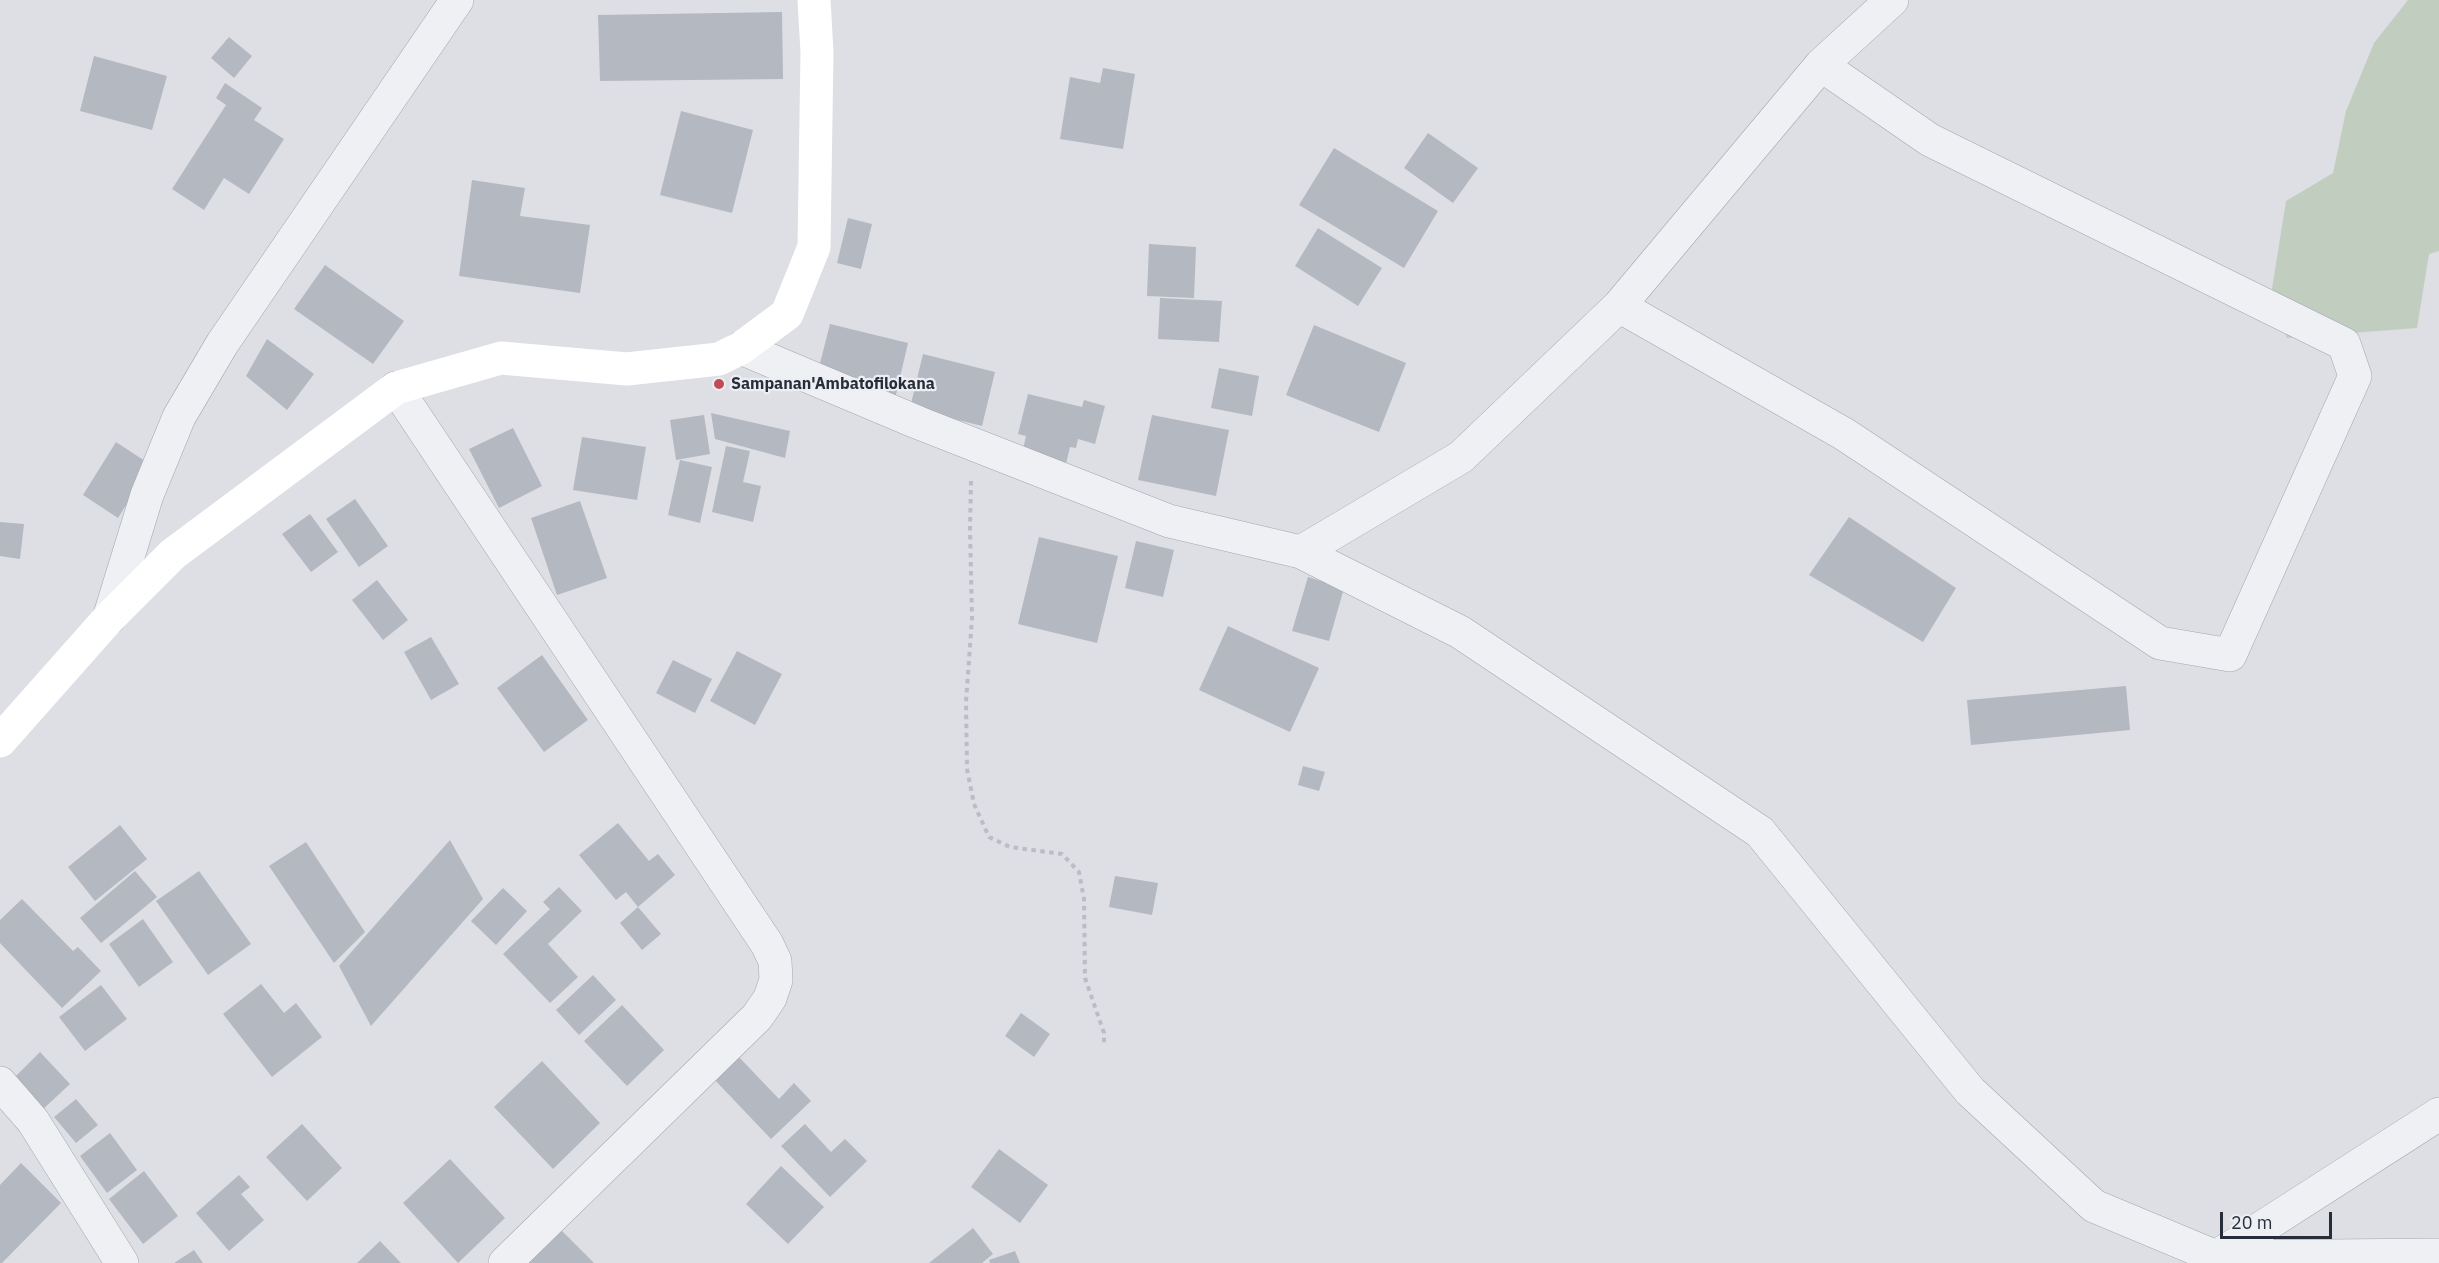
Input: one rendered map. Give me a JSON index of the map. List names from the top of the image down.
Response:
{
  "places": ["Sampanan'Ambatofilokana"],
  "scale_bar": "20 m"
}
